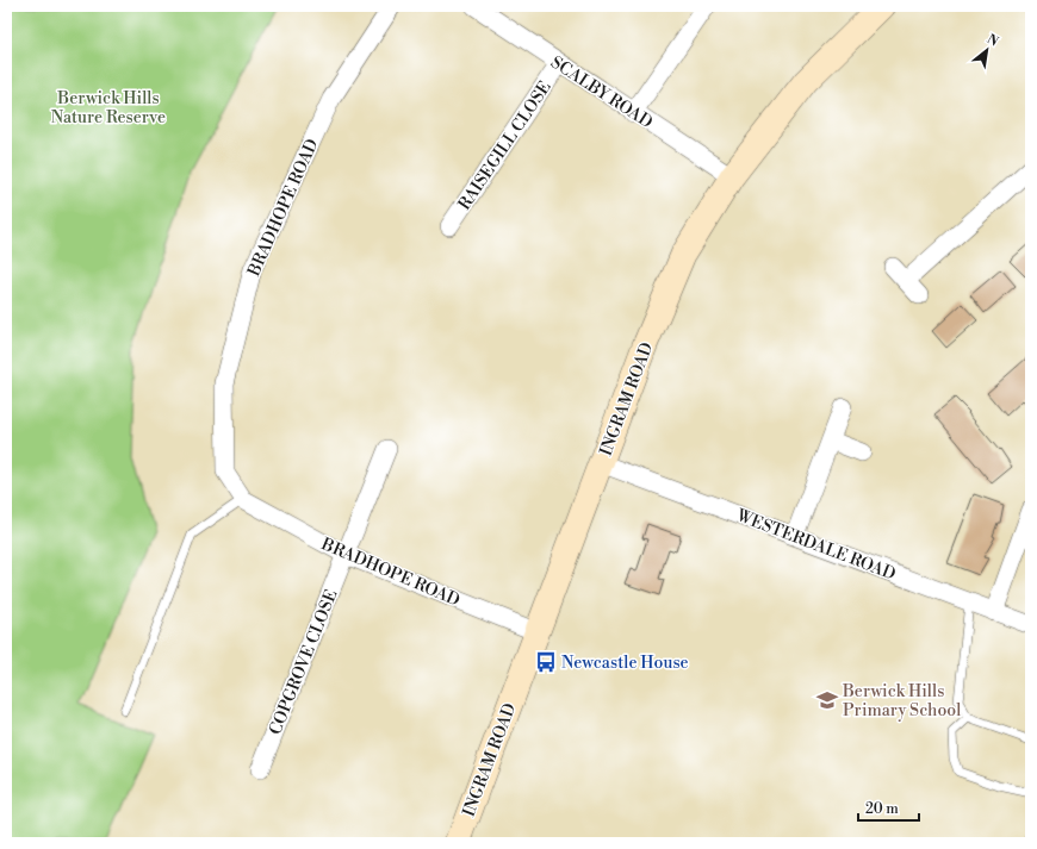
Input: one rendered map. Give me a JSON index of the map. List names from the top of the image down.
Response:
{
  "streets": {
    "street": [
      "SCALBY ROAD",
      "RAISEGILL CLOSE",
      "BRADHOPE ROAD",
      "INGRAM ROAD",
      "WESTERDALE ROAD",
      "COPGROVE CLOSE"
    ]
  },
  "crossings": [
    ["SCALBY ROAD", "RAISEGILL CLOSE"],
    ["SCALBY ROAD", "INGRAM ROAD"],
    ["BRADHOPE ROAD", "INGRAM ROAD"],
    ["BRADHOPE ROAD", "COPGROVE CLOSE"],
    ["INGRAM ROAD", "WESTERDALE ROAD"]
  ],
  "parks": ["Berwick Hills Nature Reserve"],
  "places": {
    "bus stop": ["Newcastle House"],
    "school or university": ["Berwick Hills Primary School"]
  },
  "scale_bar": "20 m",
  "north": "top right"
}
